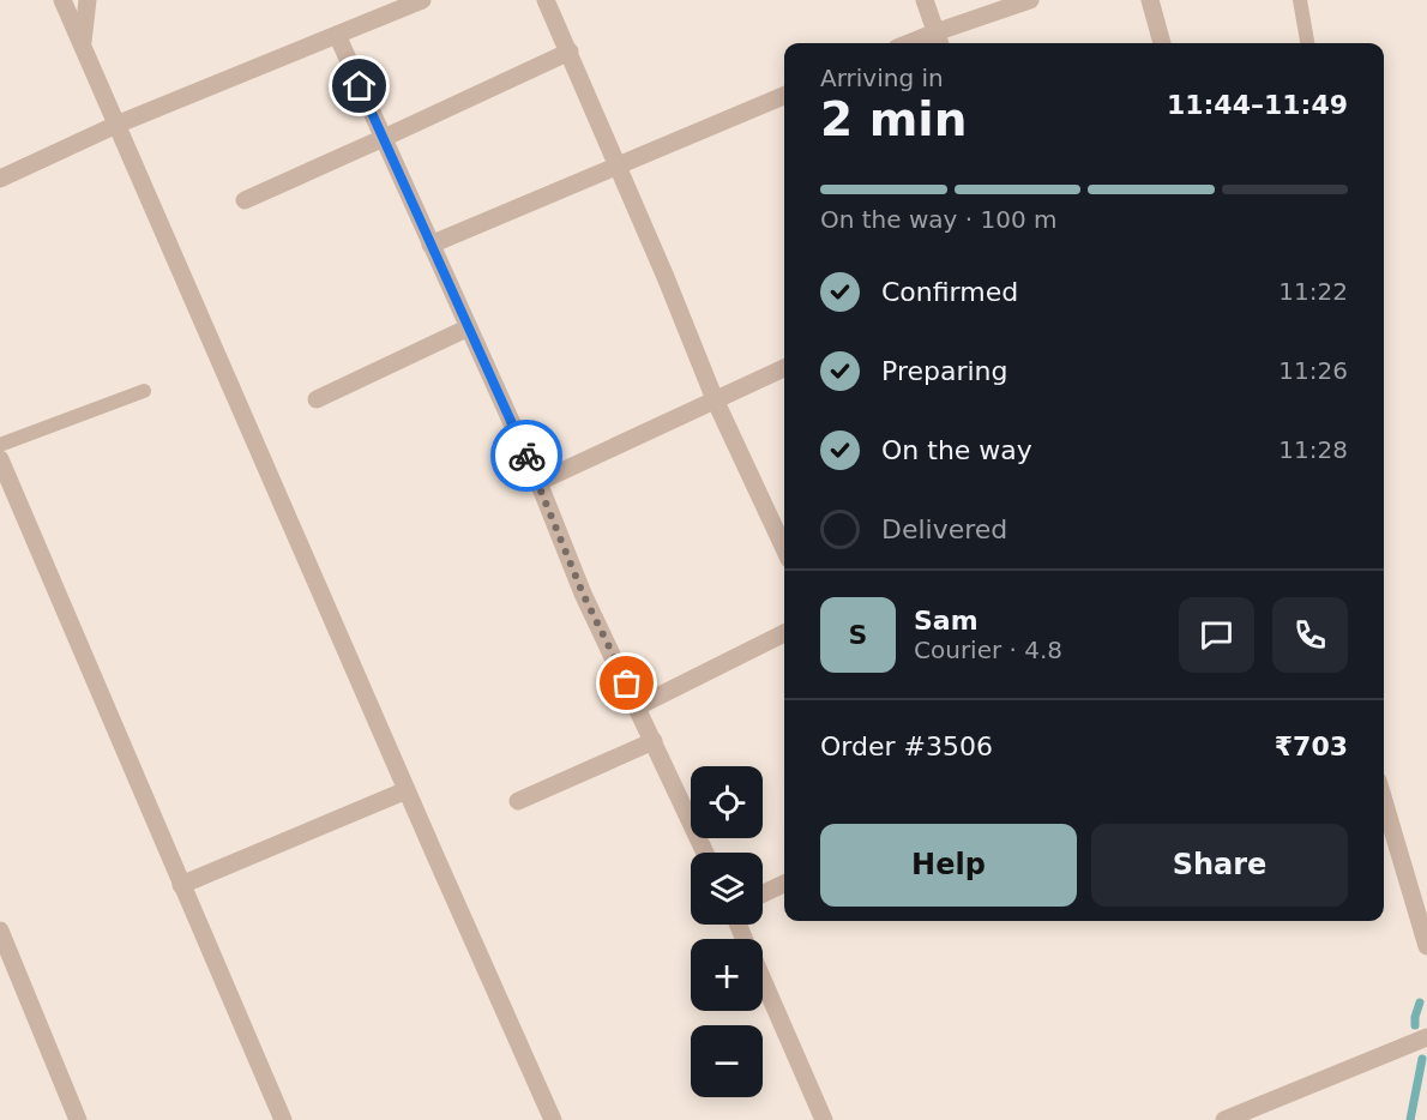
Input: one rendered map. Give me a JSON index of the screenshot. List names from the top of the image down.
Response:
{
  "page": {
    "heading": ["2 min", "Arriving in", "11:44–11:49"],
    "panel": [
      "Sam",
      "Courier · 4.8",
      "Order #3506",
      "₹703"
    ],
    "bar": "On the way · 100 m",
    "list": [
      ["Confirmed", "11:22"],
      ["Preparing", "11:26"],
      ["On the way", "11:28"],
      "Delivered"
    ],
    "round": "S",
    "map_buttons": ["+", "−"],
    "buttons": ["Help", "Share"]
  }
}
